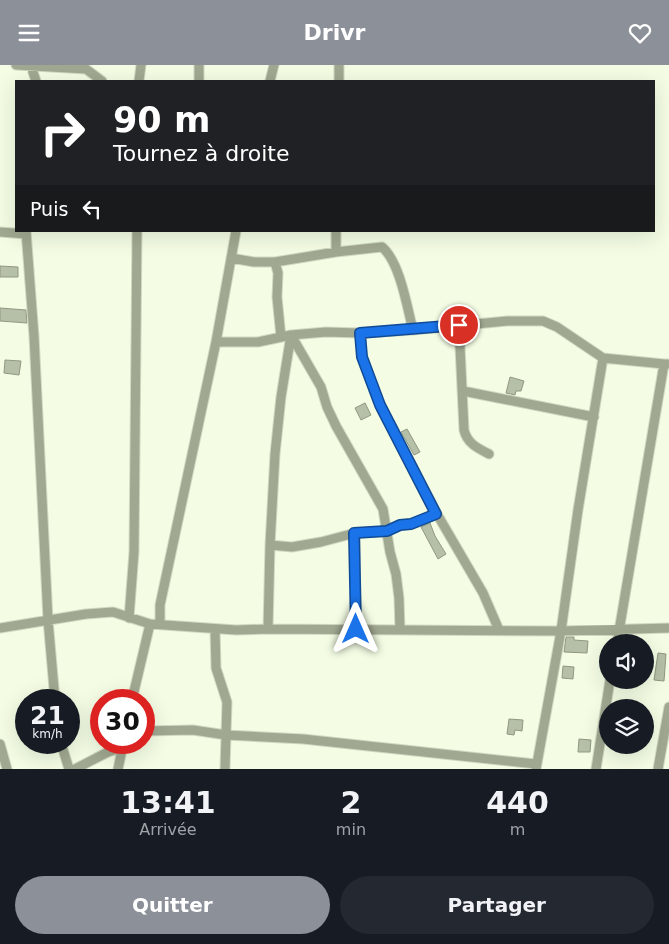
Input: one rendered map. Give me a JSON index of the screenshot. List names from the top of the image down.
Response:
{
  "page": {
    "header": "Drivr",
    "turn": ["90 m", "Tournez à droite"],
    "then": "Puis",
    "speed": "21 km/h",
    "limit": "30",
    "eta": [
      "13:41",
      "Arrivée",
      "2",
      "min",
      "440",
      "m"
    ],
    "buttons": ["Quitter", "Partager"]
  }
}
